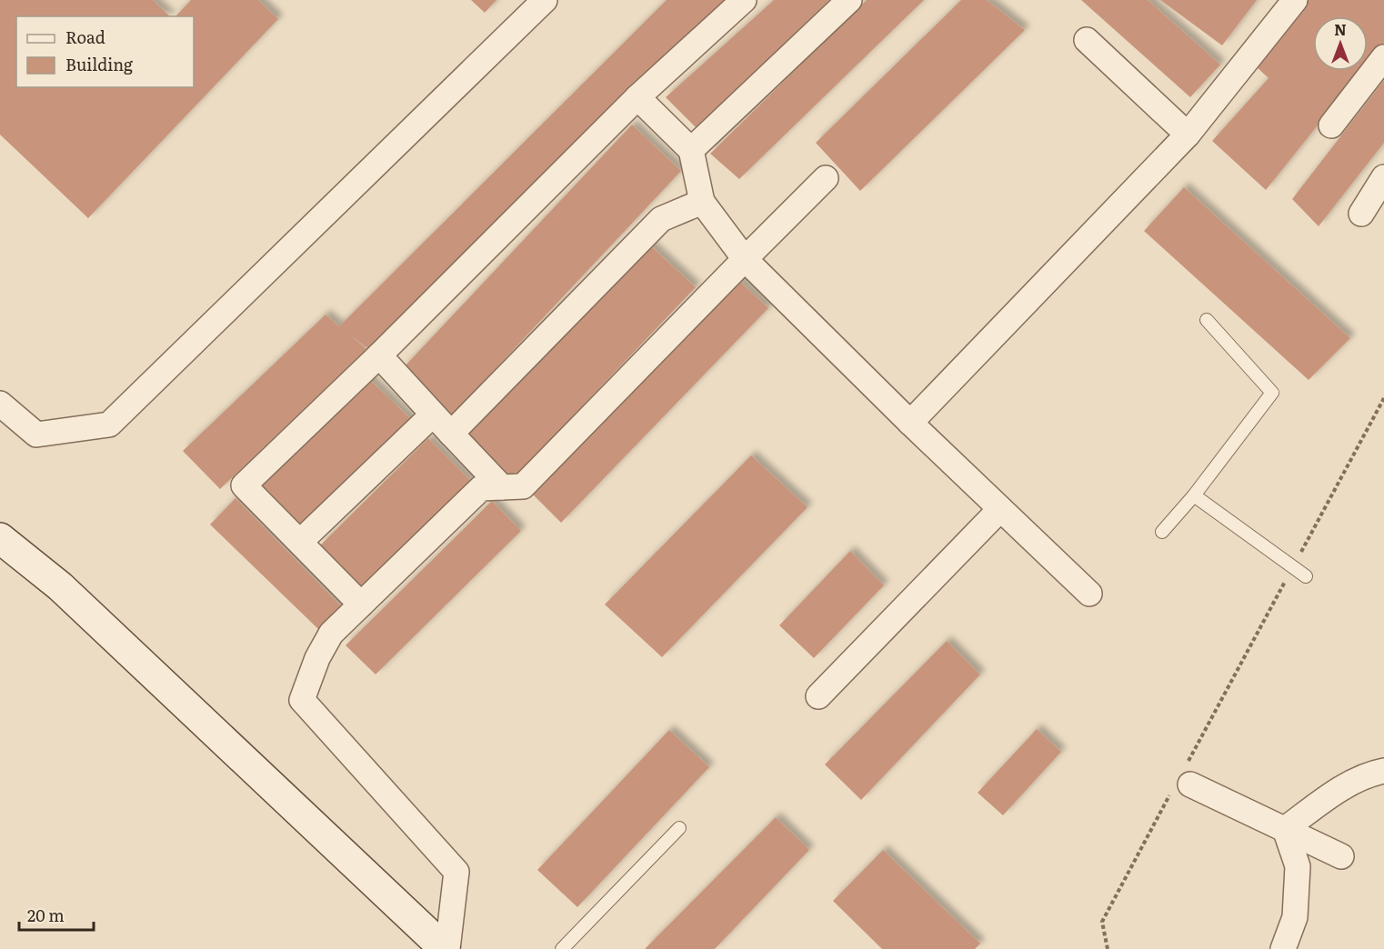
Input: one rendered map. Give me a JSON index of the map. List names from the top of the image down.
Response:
{
  "legend": ["Road", "Building"],
  "scale_bar": "20 m",
  "north": "top"
}
